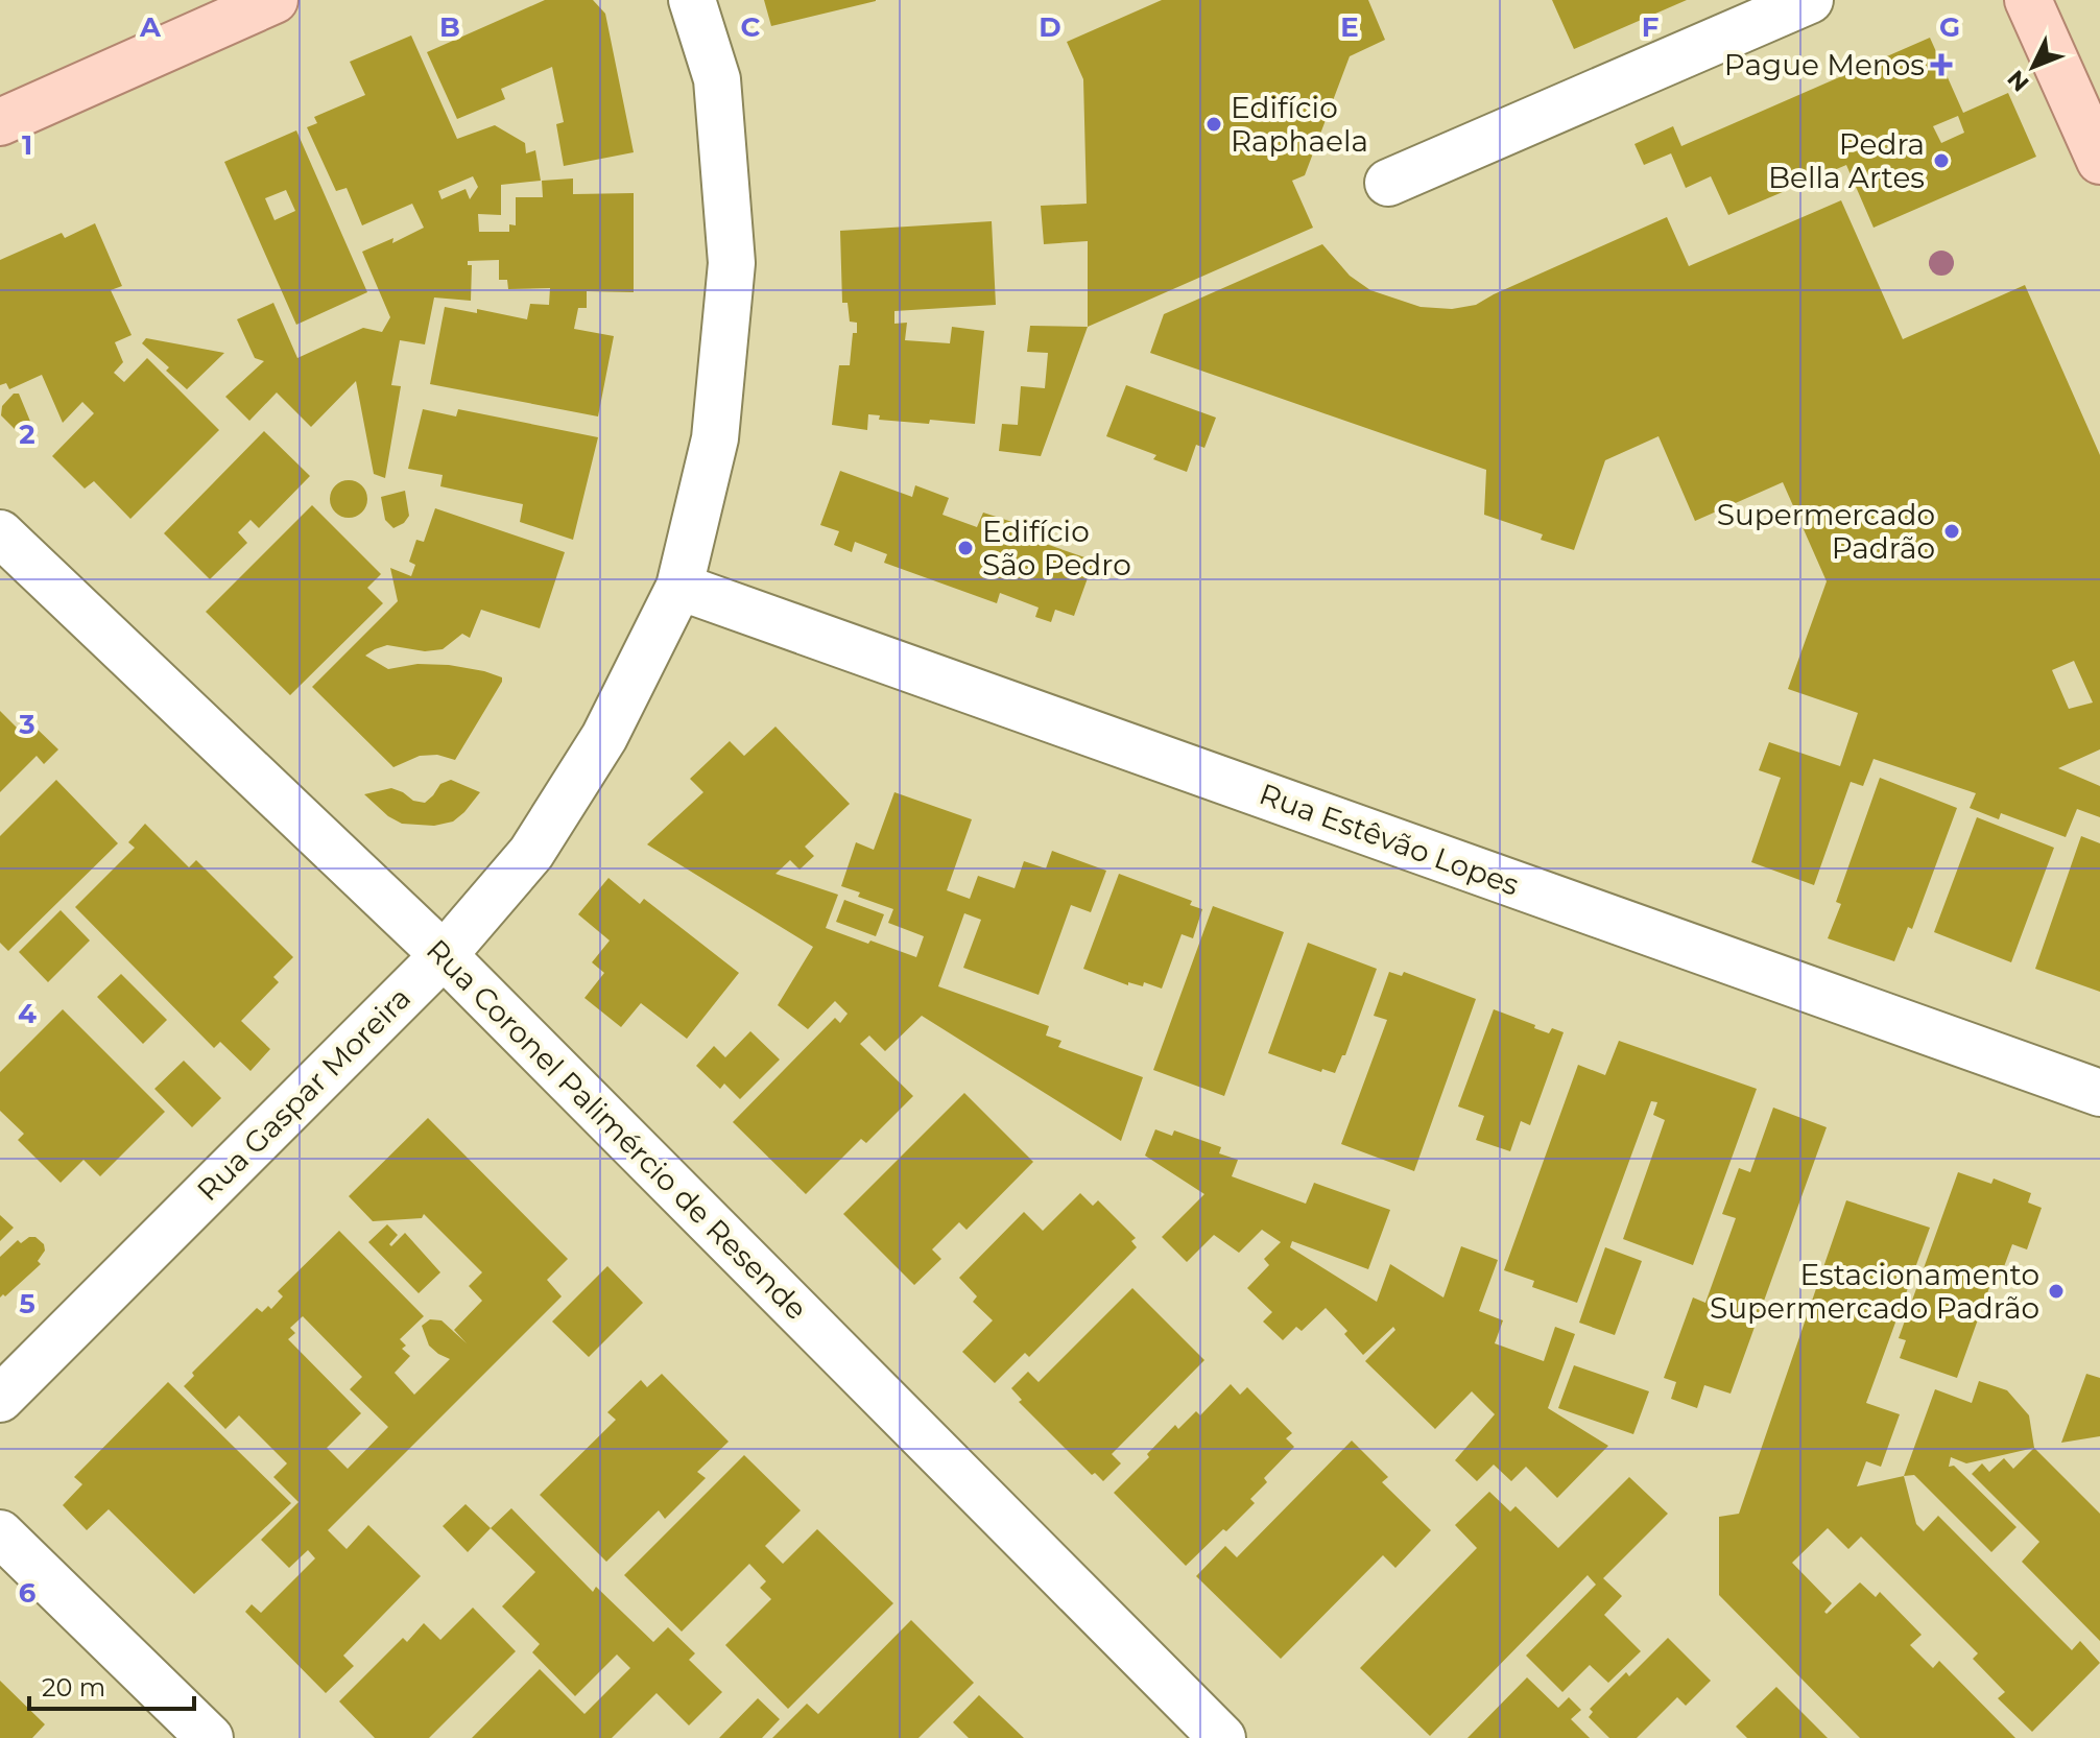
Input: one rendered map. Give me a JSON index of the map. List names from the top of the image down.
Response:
{
  "streets": {
    "street": ["Rua Estêvão Lopes", "Rua Gaspar Moreira", "Rua Coronel Palimércio de Resende"]
  },
  "crossings": [
    ["Rua Estêvão Lopes", "Rua Gaspar Moreira"],
    ["Rua Gaspar Moreira", "Rua Coronel Palimércio de Resende"]
  ],
  "places": {
    "health": ["Pague Menos"],
    "other": [
      "Edifício Raphaela",
      "Pedra Bella Artes",
      "Supermercado Padrão",
      "Edifício São Pedro",
      "Estacionamento Supermercado Padrão"
    ]
  },
  "scale_bar": "20 m",
  "north": "bottom left",
  "grid": {
    "columns": [
      "A",
      "B",
      "C",
      "D",
      "E",
      "F",
      "G"
    ],
    "rows": [
      "1",
      "2",
      "3",
      "4",
      "5",
      "6"
    ]
  }
}
